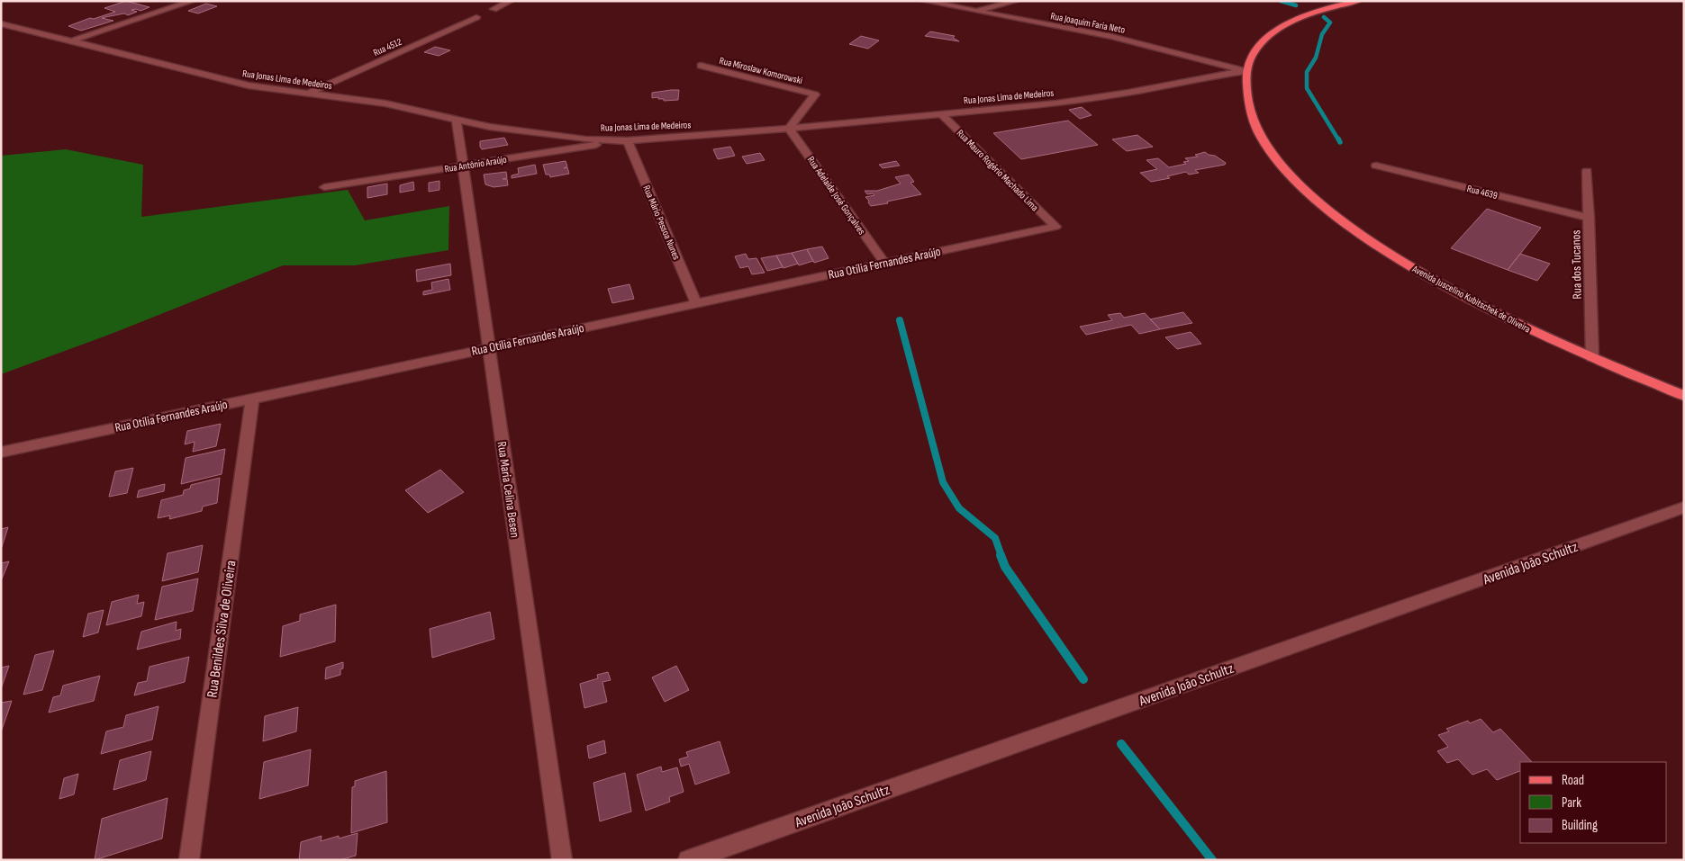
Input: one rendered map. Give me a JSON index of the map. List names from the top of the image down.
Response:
{
  "streets": {
    "main road": ["Avenida Juscelino Kubitschek de Oliveira"],
    "street": [
      "Rua Joaquim Faria Neto",
      "Rua 4512",
      "Rua Miroslaw Komorowski",
      "Rua Jonas Lima de Medeiros",
      "Rua Antônio Araújo",
      "Rua Mauro Rogério Machado Lima",
      "Rua 4639",
      "Rua Adelaide José Gonçalves",
      "Rua Mário Pessoa Nunes",
      "Rua Otília Fernandes Araújo",
      "Rua dos Tucanos",
      "Rua Maria Celina Besen",
      "Avenida João Schultz",
      "Rua Benildes Silva de Oliveira"
    ]
  },
  "crossings": [
    ["Rua Joaquim Faria Neto", "Rua Jonas Lima de Medeiros"],
    ["Rua Joaquim Faria Neto", "Avenida Juscelino Kubitschek de Oliveira"],
    ["Rua 4512", "Rua Jonas Lima de Medeiros"],
    ["Rua Miroslaw Komorowski", "Rua Jonas Lima de Medeiros"],
    ["Rua Miroslaw Komorowski", "Rua Adelaide José Gonçalves"],
    ["Rua Jonas Lima de Medeiros", "Rua Antônio Araújo"],
    ["Rua Jonas Lima de Medeiros", "Rua Mauro Rogério Machado Lima"],
    ["Rua Jonas Lima de Medeiros", "Rua Adelaide José Gonçalves"],
    ["Rua Jonas Lima de Medeiros", "Rua Mário Pessoa Nunes"],
    ["Rua Jonas Lima de Medeiros", "Avenida Juscelino Kubitschek de Oliveira"],
    ["Rua Jonas Lima de Medeiros", "Rua Maria Celina Besen"],
    ["Rua Antônio Araújo", "Rua Mário Pessoa Nunes"],
    ["Rua Antônio Araújo", "Rua Maria Celina Besen"],
    ["Rua Mauro Rogério Machado Lima", "Rua Otília Fernandes Araújo"],
    ["Rua 4639", "Rua dos Tucanos"],
    ["Rua Adelaide José Gonçalves", "Rua Otília Fernandes Araújo"],
    ["Rua Mário Pessoa Nunes", "Rua Otília Fernandes Araújo"],
    ["Rua Otília Fernandes Araújo", "Rua Maria Celina Besen"],
    ["Rua Otília Fernandes Araújo", "Rua Benildes Silva de Oliveira"],
    ["Rua dos Tucanos", "Avenida Juscelino Kubitschek de Oliveira"]
  ],
  "legend": ["Road", "Park", "Building"]
}
